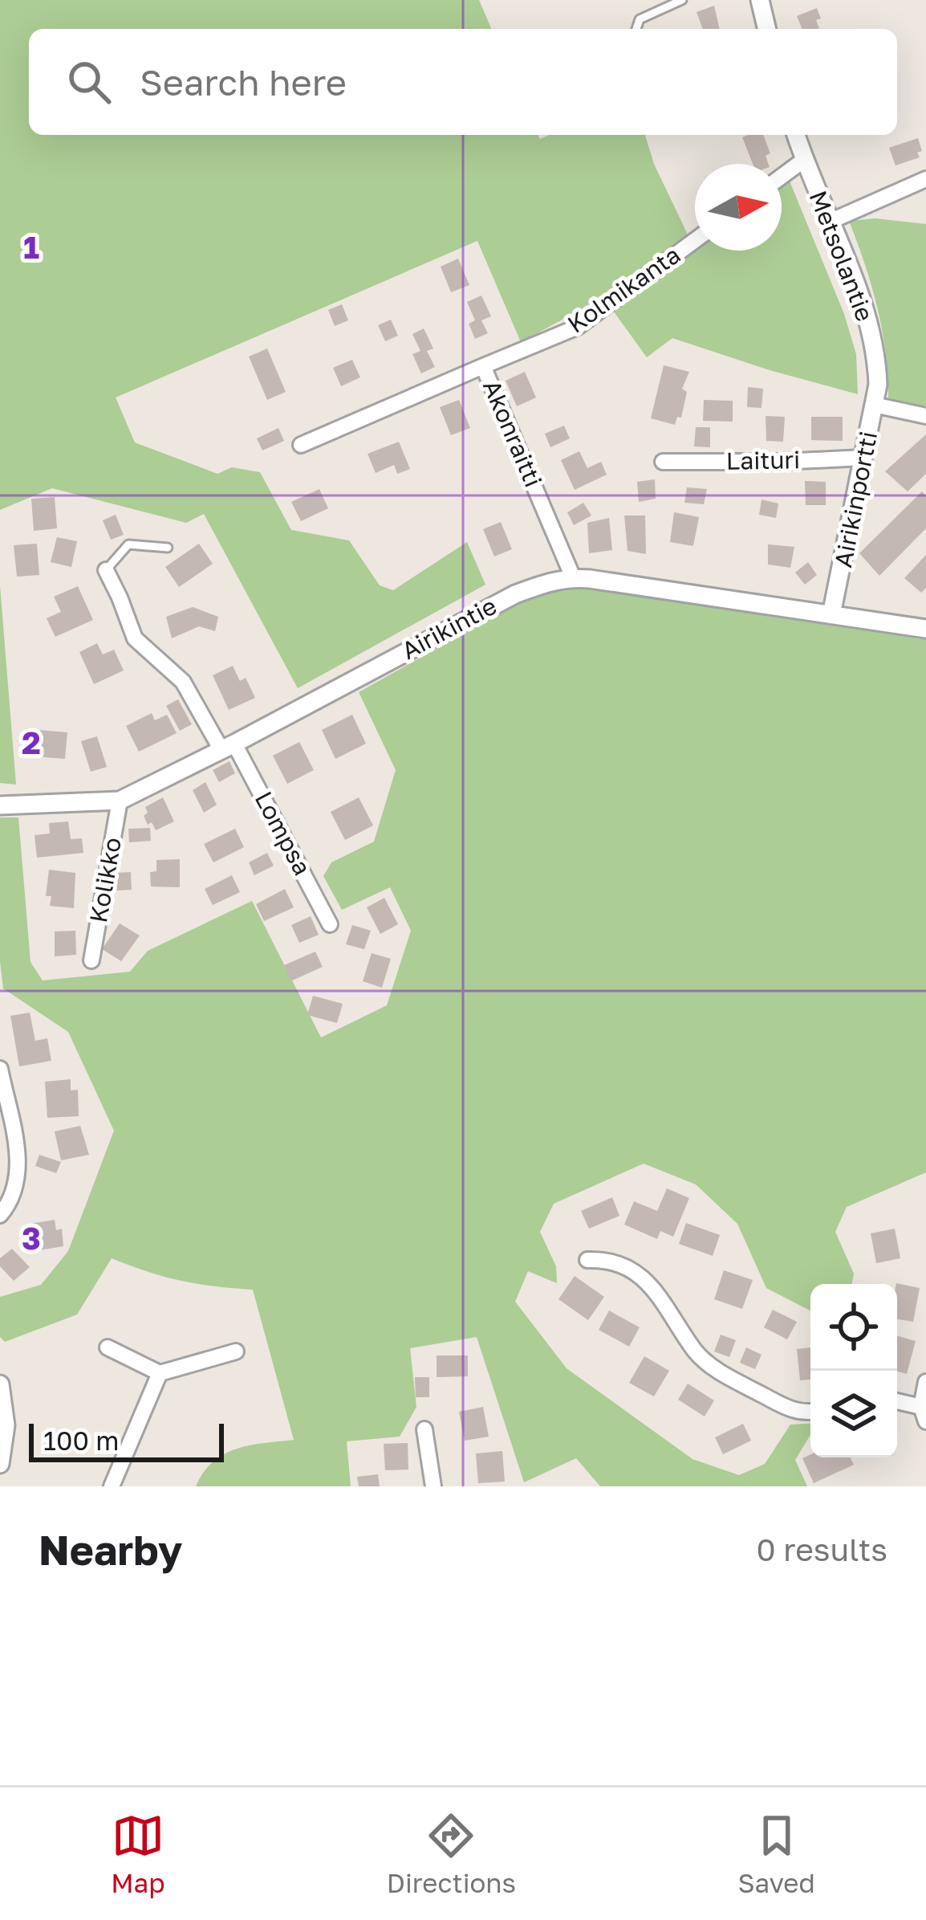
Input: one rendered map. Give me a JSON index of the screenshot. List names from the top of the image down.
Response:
{
  "streets": {
    "street": [
      "Metsolantie",
      "Kolmikanta",
      "Akonraitti",
      "Laituri",
      "Airikinportti",
      "Airikintie",
      "Lompsa",
      "Kolikko"
    ]
  },
  "crossings": [
    ["Metsolantie", "Airikinportti"],
    ["Kolmikanta", "Akonraitti"],
    ["Akonraitti", "Airikintie"],
    ["Laituri", "Airikinportti"],
    ["Airikinportti", "Airikintie"],
    ["Airikintie", "Lompsa"],
    ["Airikintie", "Kolikko"]
  ],
  "scale_bar": "100 m",
  "north": "right",
  "page": {
    "search": "Search here",
    "scale": "100 m",
    "heading": ["Nearby", "0 results"],
    "nav": ["Map", "Directions", "Saved"]
  },
  "grid": {
    "rows": ["1", "2", "3"]
  }
}
